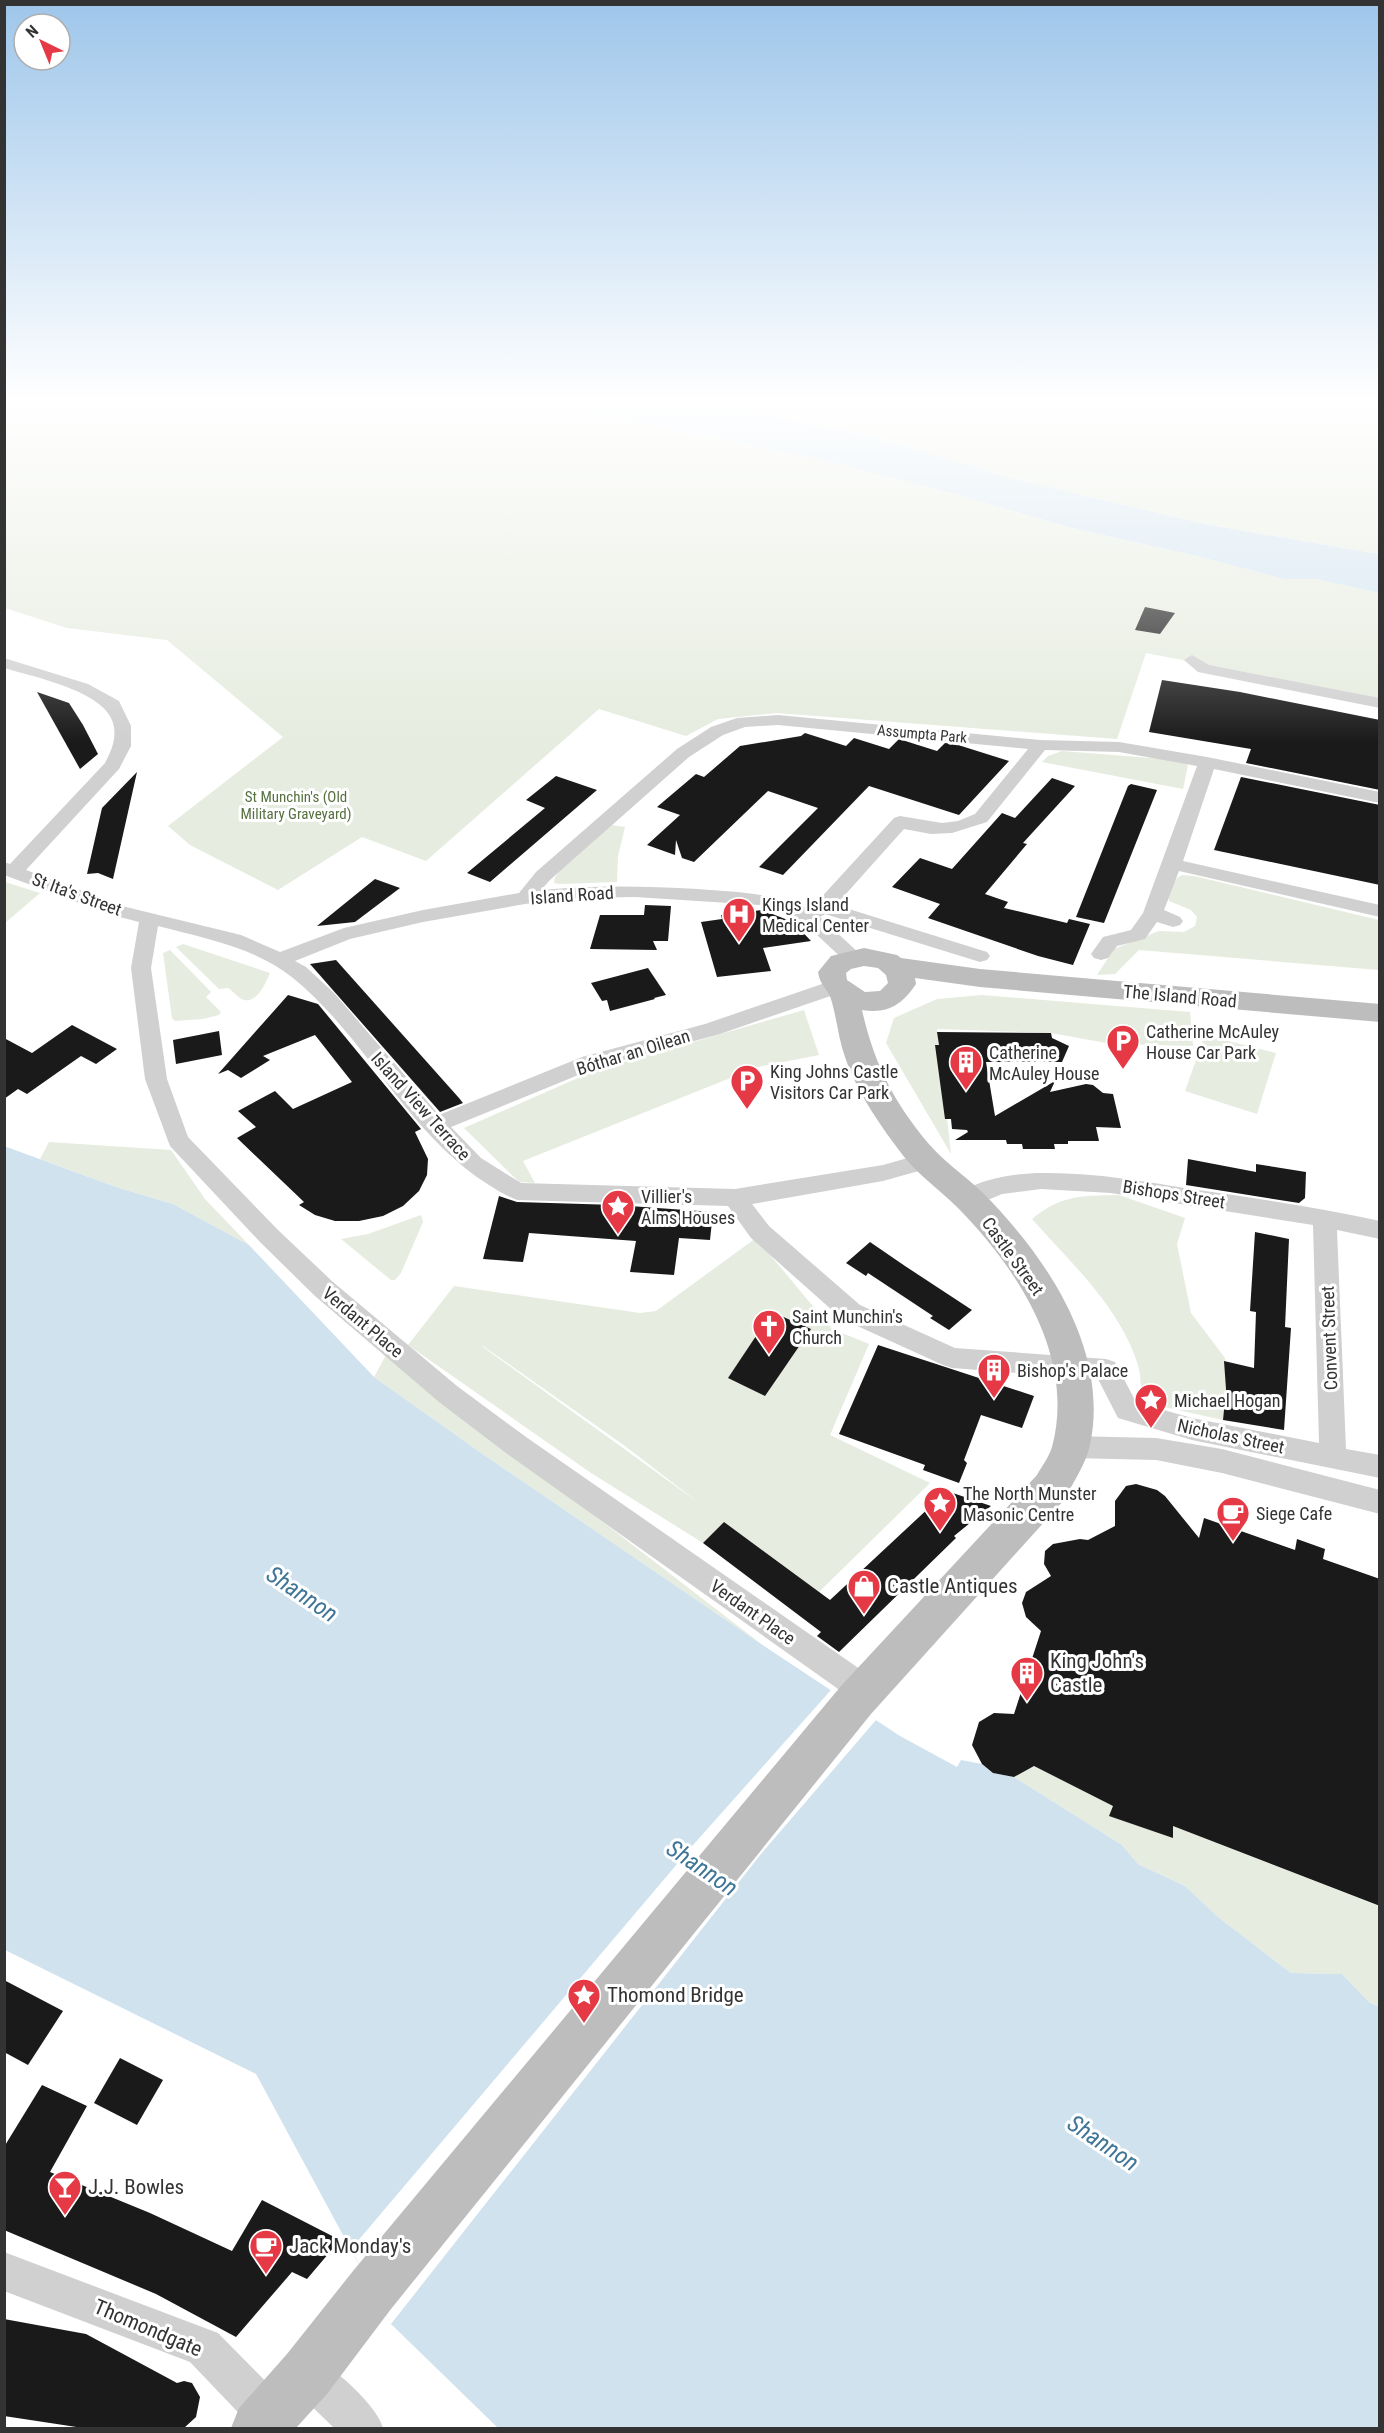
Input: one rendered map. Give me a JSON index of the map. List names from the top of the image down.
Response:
{
  "streets": {
    "main road": ["The Island Road", "Castle Street"],
    "street": [
      "Assumpta Park",
      "St Ita's Street",
      "Island Road",
      "Bóthar an Oilean",
      "Island View Terrace",
      "Bishops Street",
      "Verdant Place",
      "Convent Street",
      "Nicholas Street",
      "Thomondgate"
    ]
  },
  "crossings": [
    ["Assumpta Park", "Island Road"],
    ["St Ita's Street", "Verdant Place"],
    ["Island Road", "The Island Road"],
    ["Island Road", "Bóthar an Oilean"],
    ["Island Road", "Island View Terrace"],
    ["Island Road", "Castle Street"],
    ["The Island Road", "Bóthar an Oilean"],
    ["The Island Road", "Castle Street"],
    ["Bóthar an Oilean", "Island View Terrace"],
    ["Bóthar an Oilean", "Castle Street"],
    ["Island View Terrace", "Castle Street"],
    ["Bishops Street", "Castle Street"],
    ["Bishops Street", "Convent Street"],
    ["Castle Street", "Verdant Place"],
    ["Castle Street", "Nicholas Street"],
    ["Convent Street", "Nicholas Street"]
  ],
  "water": ["Shannon"],
  "parks": ["St Munchin's (Old Military Graveyard)"],
  "places": {
    "hospital": ["Kings Island Medical Center"],
    "parking": ["Catherine McAuley House Car Park", "King Johns Castle Visitors Car Park"],
    "building": ["Catherine McAuley House", "Bishop's Palace", "King John's Castle"],
    "place": [
      "Villier's Alms Houses",
      "Michael Hogan",
      "The North Munster Masonic Centre",
      "Thomond Bridge"
    ],
    "church": ["Saint Munchin's Church"],
    "cafe": ["Siege Cafe", "Jack Monday's"],
    "shop": ["Castle Antiques"],
    "bar": ["J.J. Bowles"]
  },
  "north": "top left"
}
